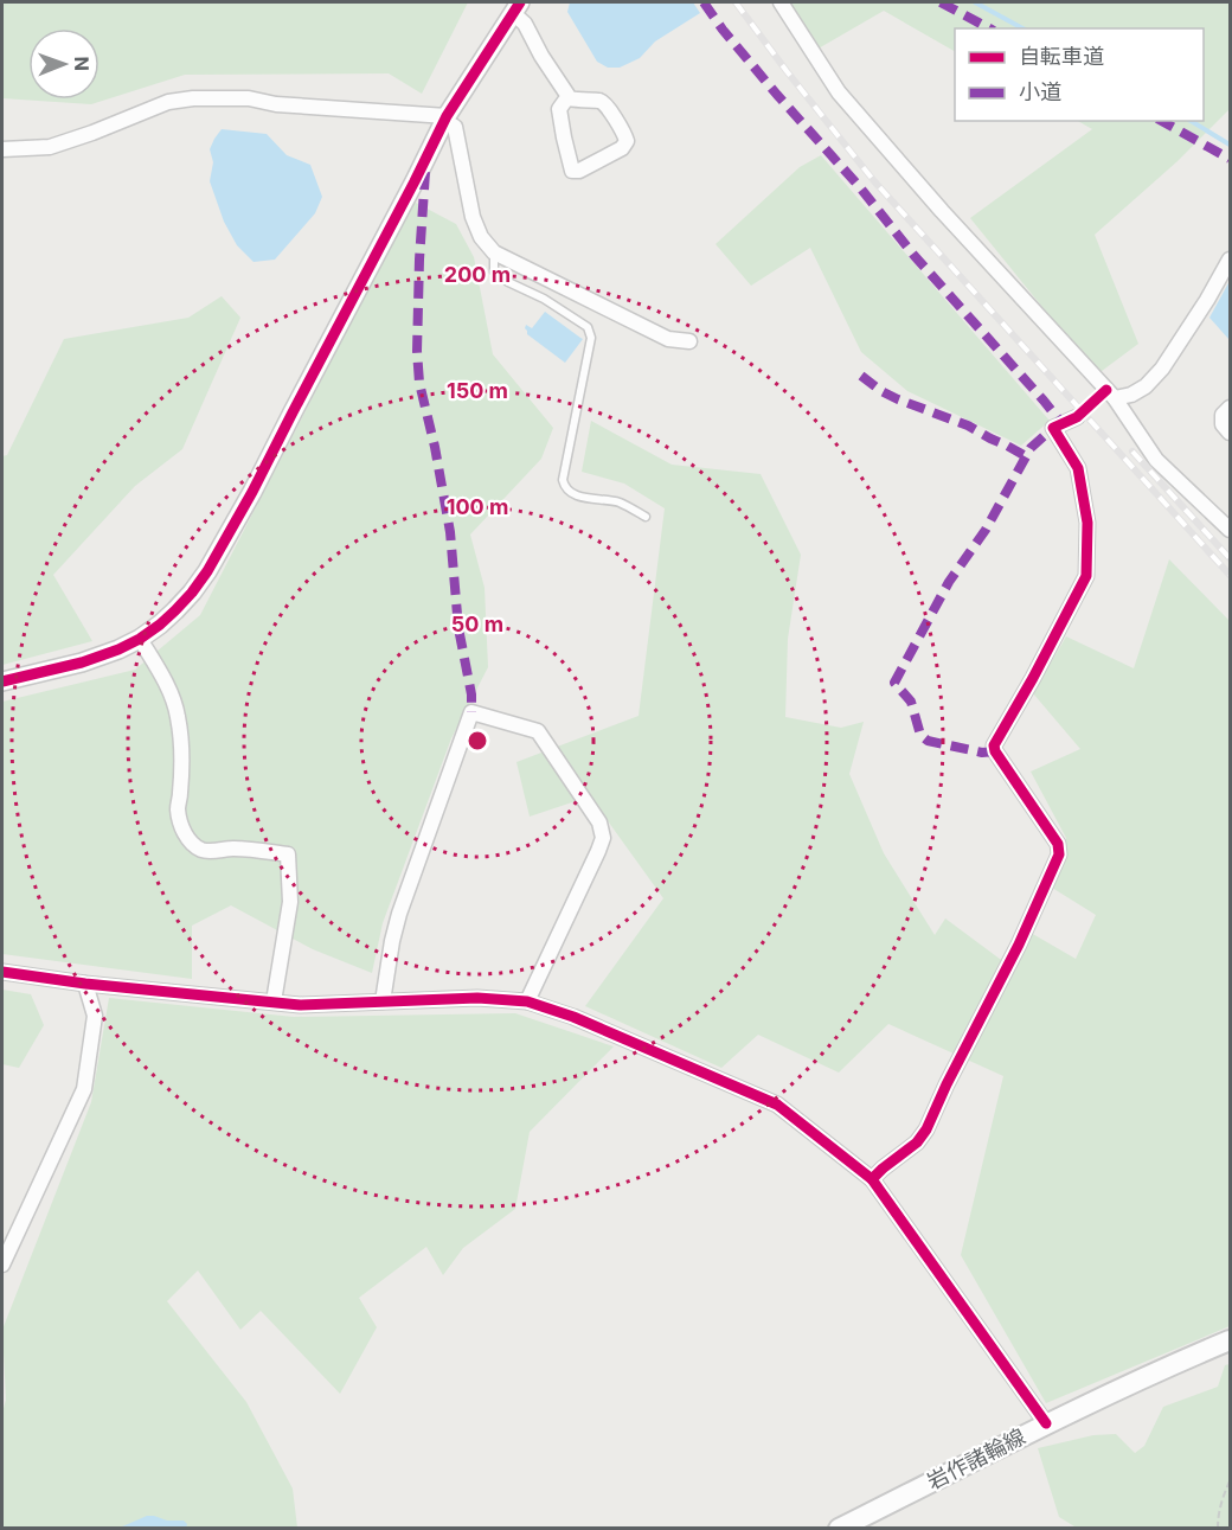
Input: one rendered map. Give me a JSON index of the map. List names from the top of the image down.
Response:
{
  "streets": {
    "main road": ["岩作諸輪線"]
  },
  "legend": ["自転車道", "小道"],
  "north": "right",
  "rings": [
    "200 m",
    "150 m",
    "100 m",
    "50 m"
  ]
}
